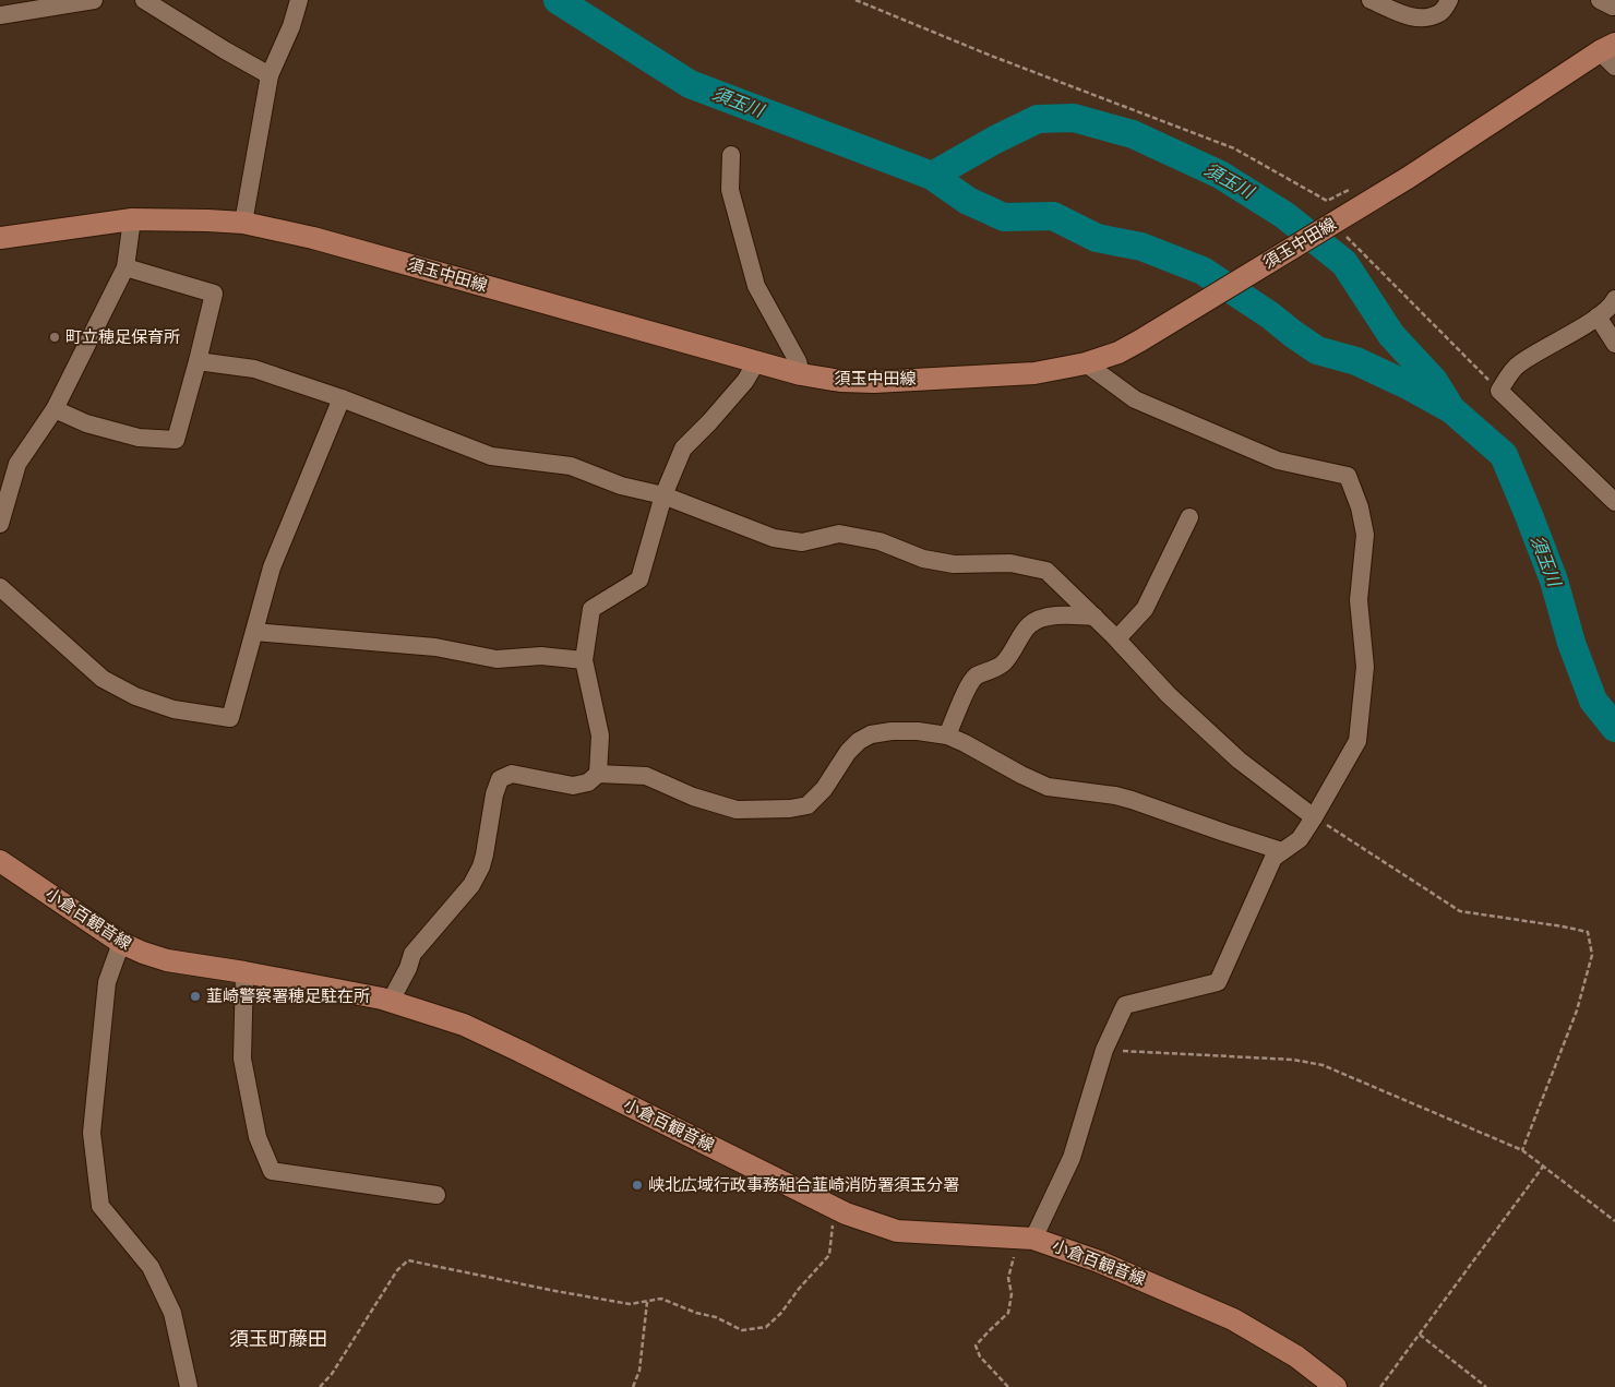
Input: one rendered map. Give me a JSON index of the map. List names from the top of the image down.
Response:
{
  "streets": {
    "main road": ["須玉中田線", "小倉百観音線"]
  },
  "districts": ["須玉町藤田"],
  "water": ["須玉川"],
  "places": ["町立穂足保育所", "韮崎警察署穂足駐在所", "峡北広域行政事務組合韮崎消防署須玉分署"]
}
